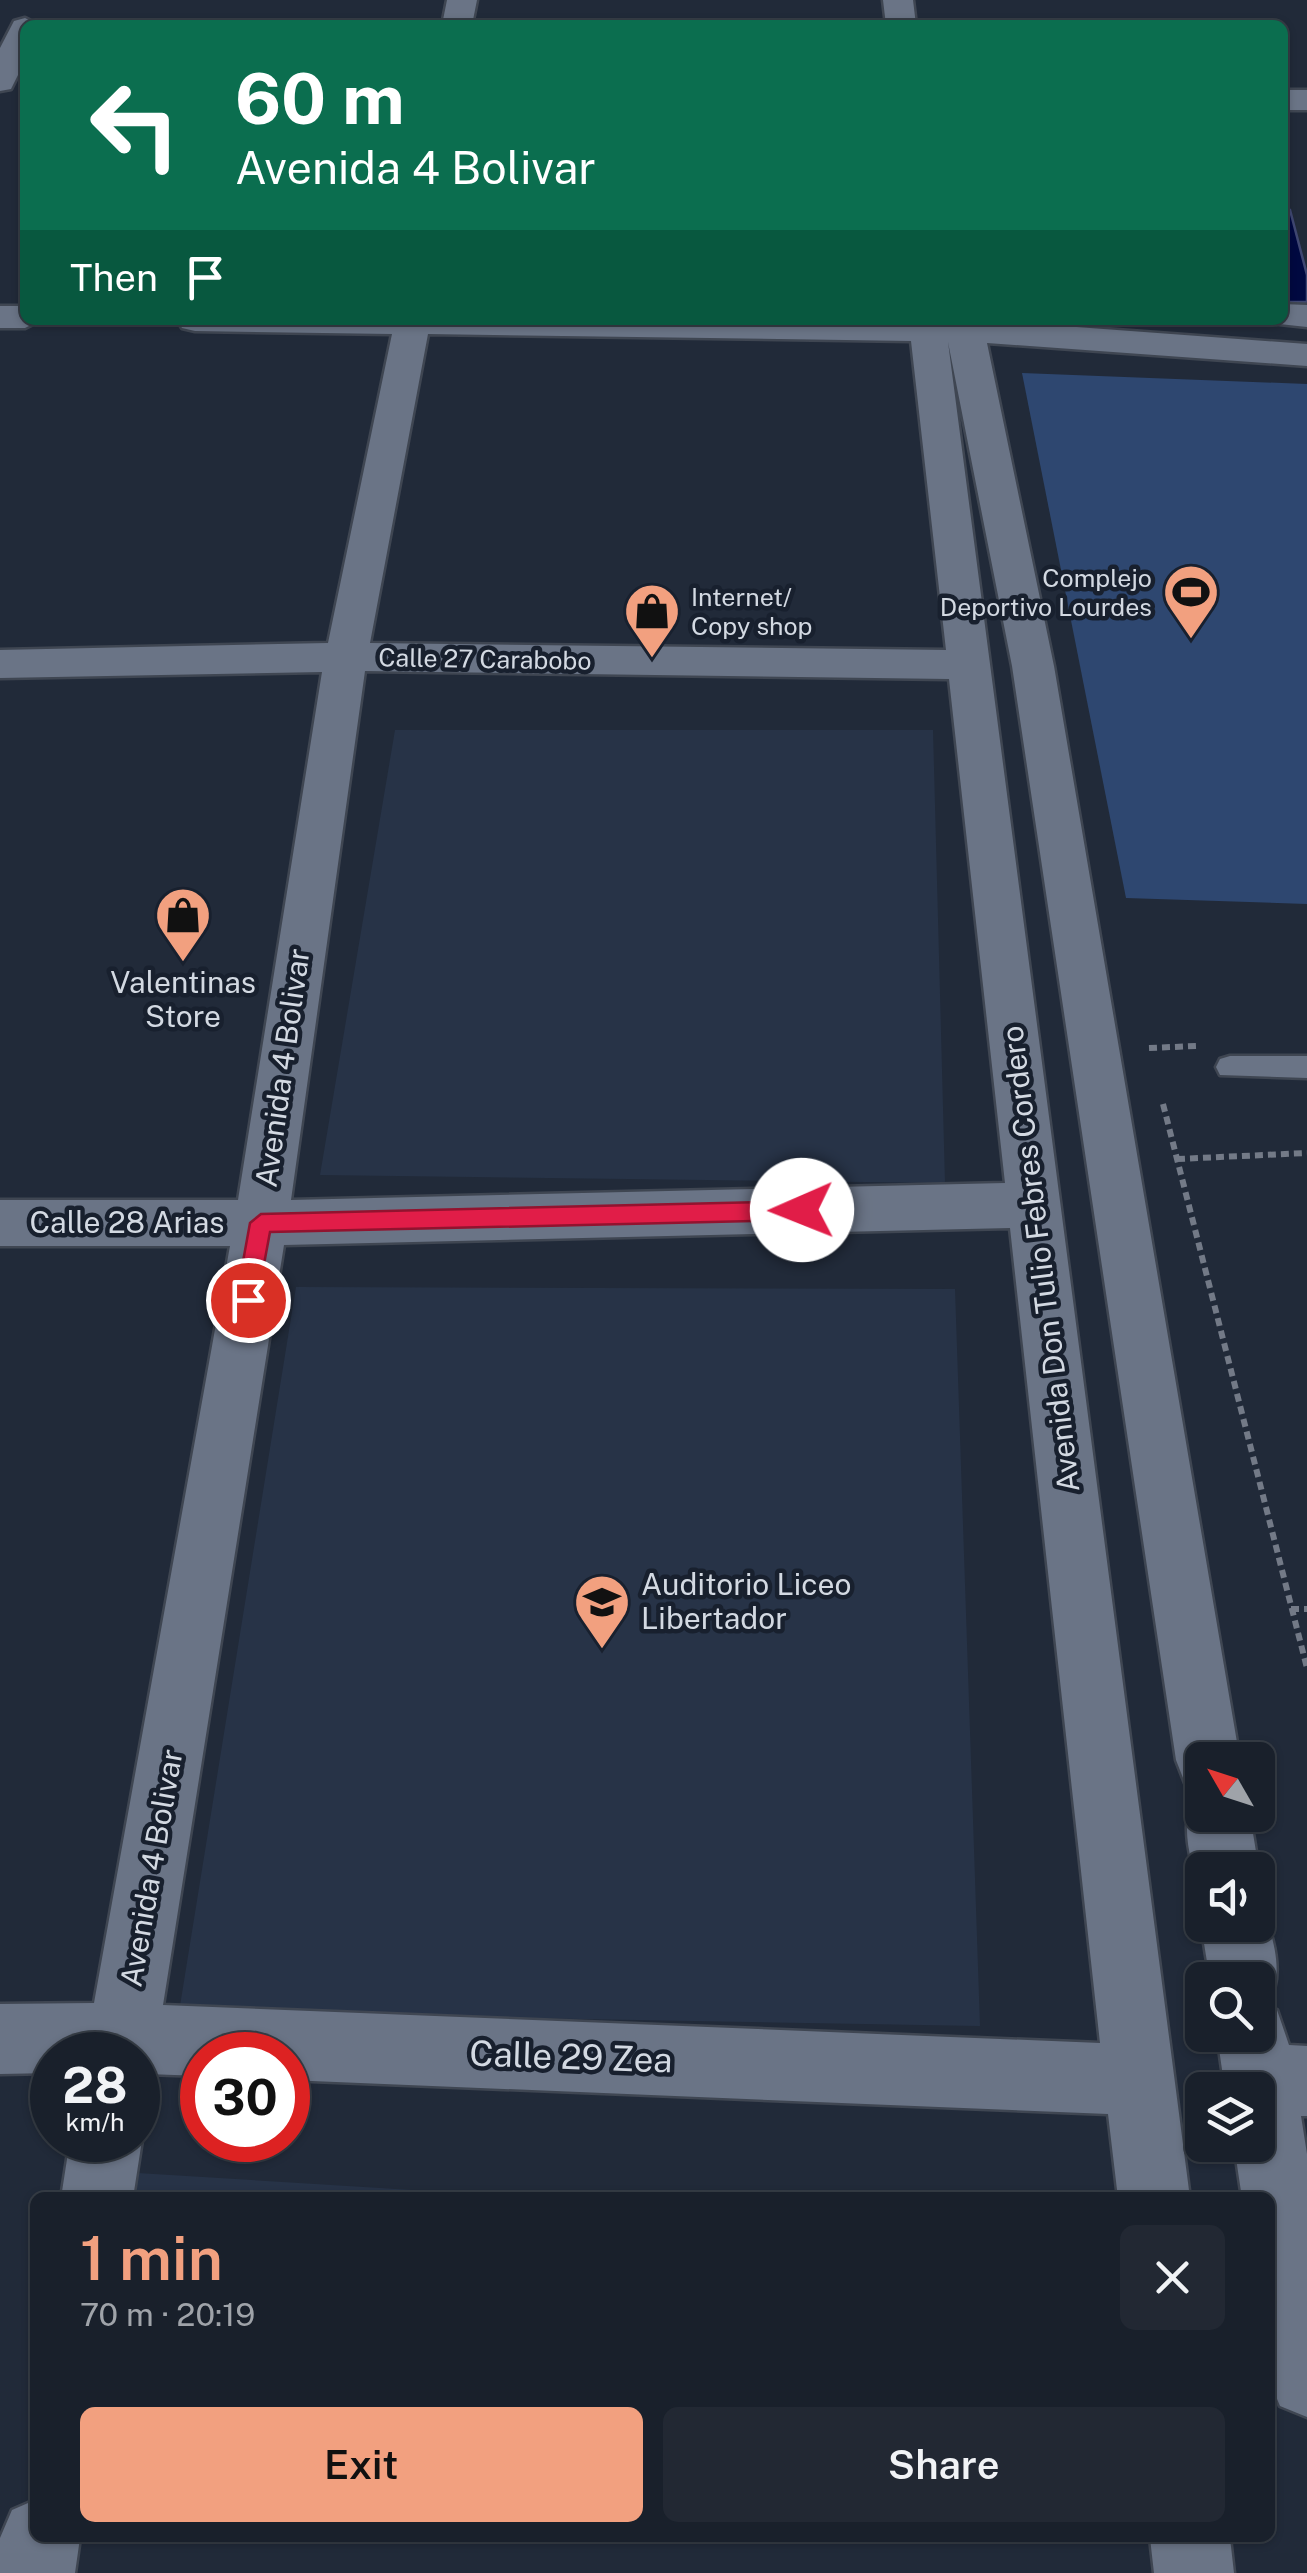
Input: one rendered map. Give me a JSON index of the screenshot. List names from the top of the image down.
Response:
{
  "streets": {
    "street": [
      "Calle 27 Carabobo",
      "Avenida 4 Bolivar",
      "Calle 28 Arias",
      "Avenida Don Tulio Febres Cordero",
      "Calle 29 Zea"
    ]
  },
  "crossings": [
    ["Calle 27 Carabobo", "Avenida 4 Bolivar"],
    ["Calle 27 Carabobo", "Avenida Don Tulio Febres Cordero"],
    ["Avenida 4 Bolivar", "Calle 28 Arias"],
    ["Calle 28 Arias", "Avenida Don Tulio Febres Cordero"],
    ["Avenida Don Tulio Febres Cordero", "Calle 29 Zea"]
  ],
  "places": {
    "sports": ["Complejo Deportivo Lourdes"],
    "shop": ["Internet/ Copy shop", "Valentinas Store"],
    "school or university": ["Auditorio Liceo Libertador"]
  },
  "north": "top left",
  "page": {
    "turn": ["60 m", "Avenida 4 Bolivar"],
    "then": "Then",
    "speed": "28 km/h",
    "limit": "30",
    "heading": ["1 min", "70 m · 20:19"],
    "buttons": ["Exit", "Share"]
  }
}
